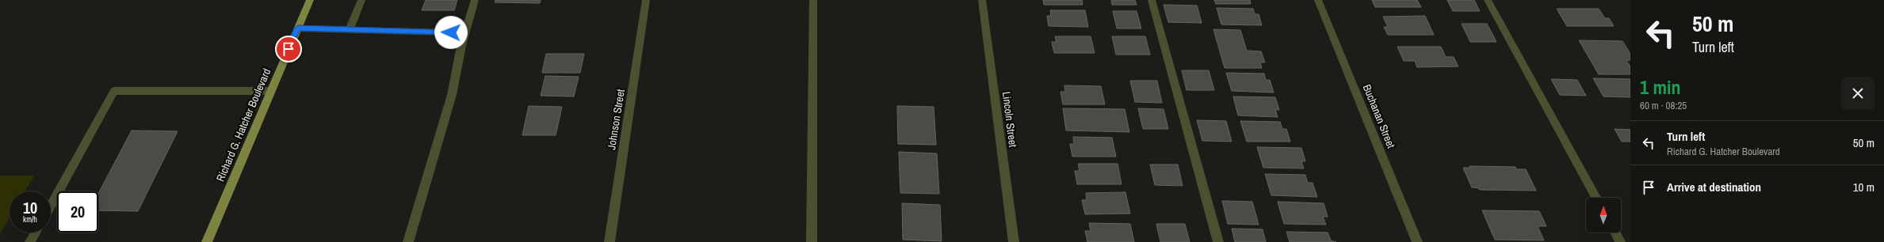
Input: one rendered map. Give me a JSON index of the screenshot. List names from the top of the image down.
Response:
{
  "streets": {
    "main road": ["Richard G. Hatcher Boulevard"],
    "street": ["Buchanan Street", "Johnson Street", "Lincoln Street"]
  },
  "north": "top",
  "page": {
    "turn": ["50 m", "Turn left"],
    "heading": ["1 min", "60 m · 08:25"],
    "list": [
      {
        "name": "Turn left",
        "note": "Richard G. Hatcher Boulevard",
        "value": "50 m"
      },
      {
        "name": "Arrive at destination",
        "value": "10 m"
      }
    ],
    "speed": "10 km/h",
    "limit": "20"
  }
}
